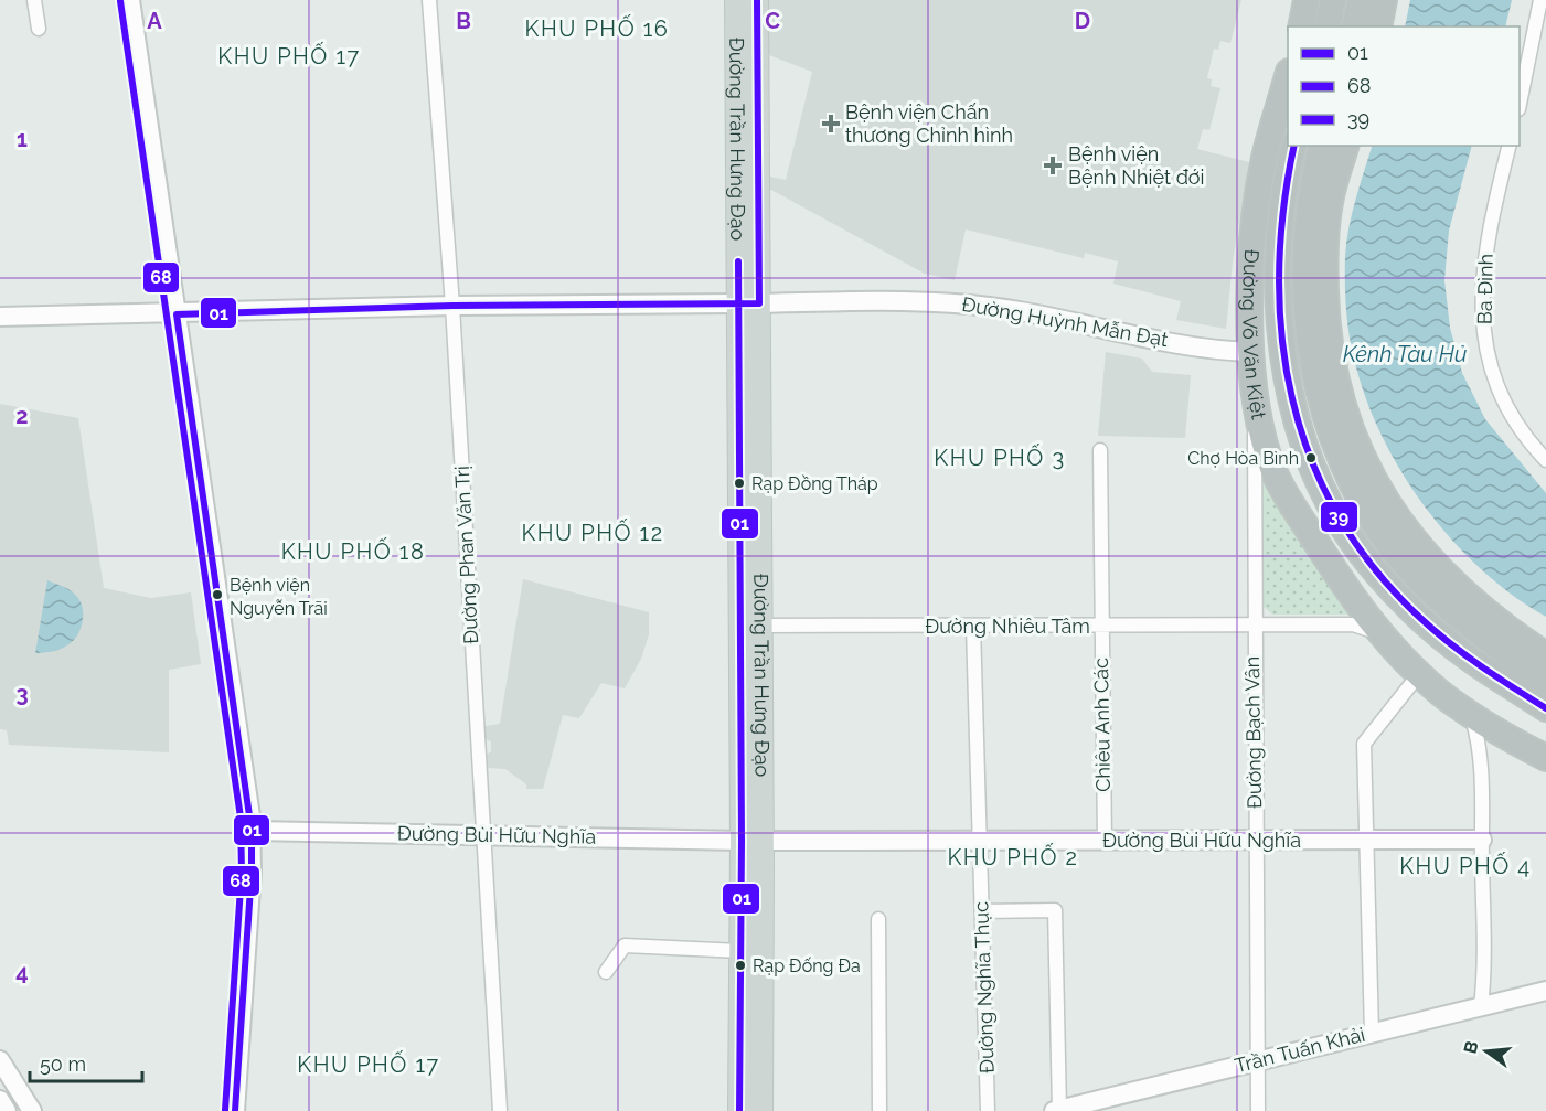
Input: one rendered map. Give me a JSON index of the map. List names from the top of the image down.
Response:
{
  "streets": {
    "highway": ["Đường Võ Văn Kiệt"],
    "main road": ["Đường Trần Hưng Đạo"],
    "street": [
      "Ba Đình",
      "Đường Huỳnh Mẫn Đạt",
      "Đường Phan Văn Trị",
      "Đường Nhiêu Tâm",
      "Chiêu Anh Các",
      "Đường Bạch Vân",
      "Đường Bùi Hữu Nghĩa",
      "Đường Nghĩa Thục",
      "Trần Tuấn Khải"
    ]
  },
  "crossings": [
    ["Đường Trần Hưng Đạo", "Đường Huỳnh Mẫn Đạt"],
    ["Đường Trần Hưng Đạo", "Đường Nhiêu Tâm"],
    ["Đường Trần Hưng Đạo", "Đường Bùi Hữu Nghĩa"],
    ["Đường Huỳnh Mẫn Đạt", "Đường Võ Văn Kiệt"],
    ["Đường Huỳnh Mẫn Đạt", "Đường Phan Văn Trị"],
    ["Đường Võ Văn Kiệt", "Đường Nhiêu Tâm"],
    ["Đường Võ Văn Kiệt", "Đường Bạch Vân"],
    ["Đường Phan Văn Trị", "Đường Bùi Hữu Nghĩa"],
    ["Đường Nhiêu Tâm", "Chiêu Anh Các"],
    ["Đường Nhiêu Tâm", "Đường Bạch Vân"],
    ["Đường Nhiêu Tâm", "Đường Nghĩa Thục"],
    ["Chiêu Anh Các", "Đường Bùi Hữu Nghĩa"],
    ["Đường Bạch Vân", "Đường Bùi Hữu Nghĩa"],
    ["Đường Bạch Vân", "Trần Tuấn Khải"],
    ["Đường Bùi Hữu Nghĩa", "Đường Nghĩa Thục"]
  ],
  "districts": [
    "KHU PHỐ 16",
    "KHU PHỐ 17",
    "KHU PHỐ 3",
    "KHU PHỐ 12",
    "KHU PHỐ 18",
    "KHU PHỐ 2",
    "KHU PHỐ 4",
    "KHU PHỐ 17"
  ],
  "water": ["Kênh Tàu Hủ"],
  "places": {
    "health": ["Bệnh viện Chấn thương Chỉnh hình", "Bệnh viện Bệnh Nhiệt đới"],
    "other": [
      "Chợ Hòa Bình",
      "Rạp Đồng Tháp",
      "Bệnh viện Nguyễn Trãi",
      "Rạp Đống Đa"
    ]
  },
  "lines": ["transit line 01", "transit line 68", "transit line 39"],
  "legend": ["01", "68", "39"],
  "scale_bar": "50 m",
  "north": "left",
  "grid": {
    "columns": [
      "A",
      "B",
      "C",
      "D"
    ],
    "rows": [
      "1",
      "2",
      "3",
      "4"
    ]
  }
}
